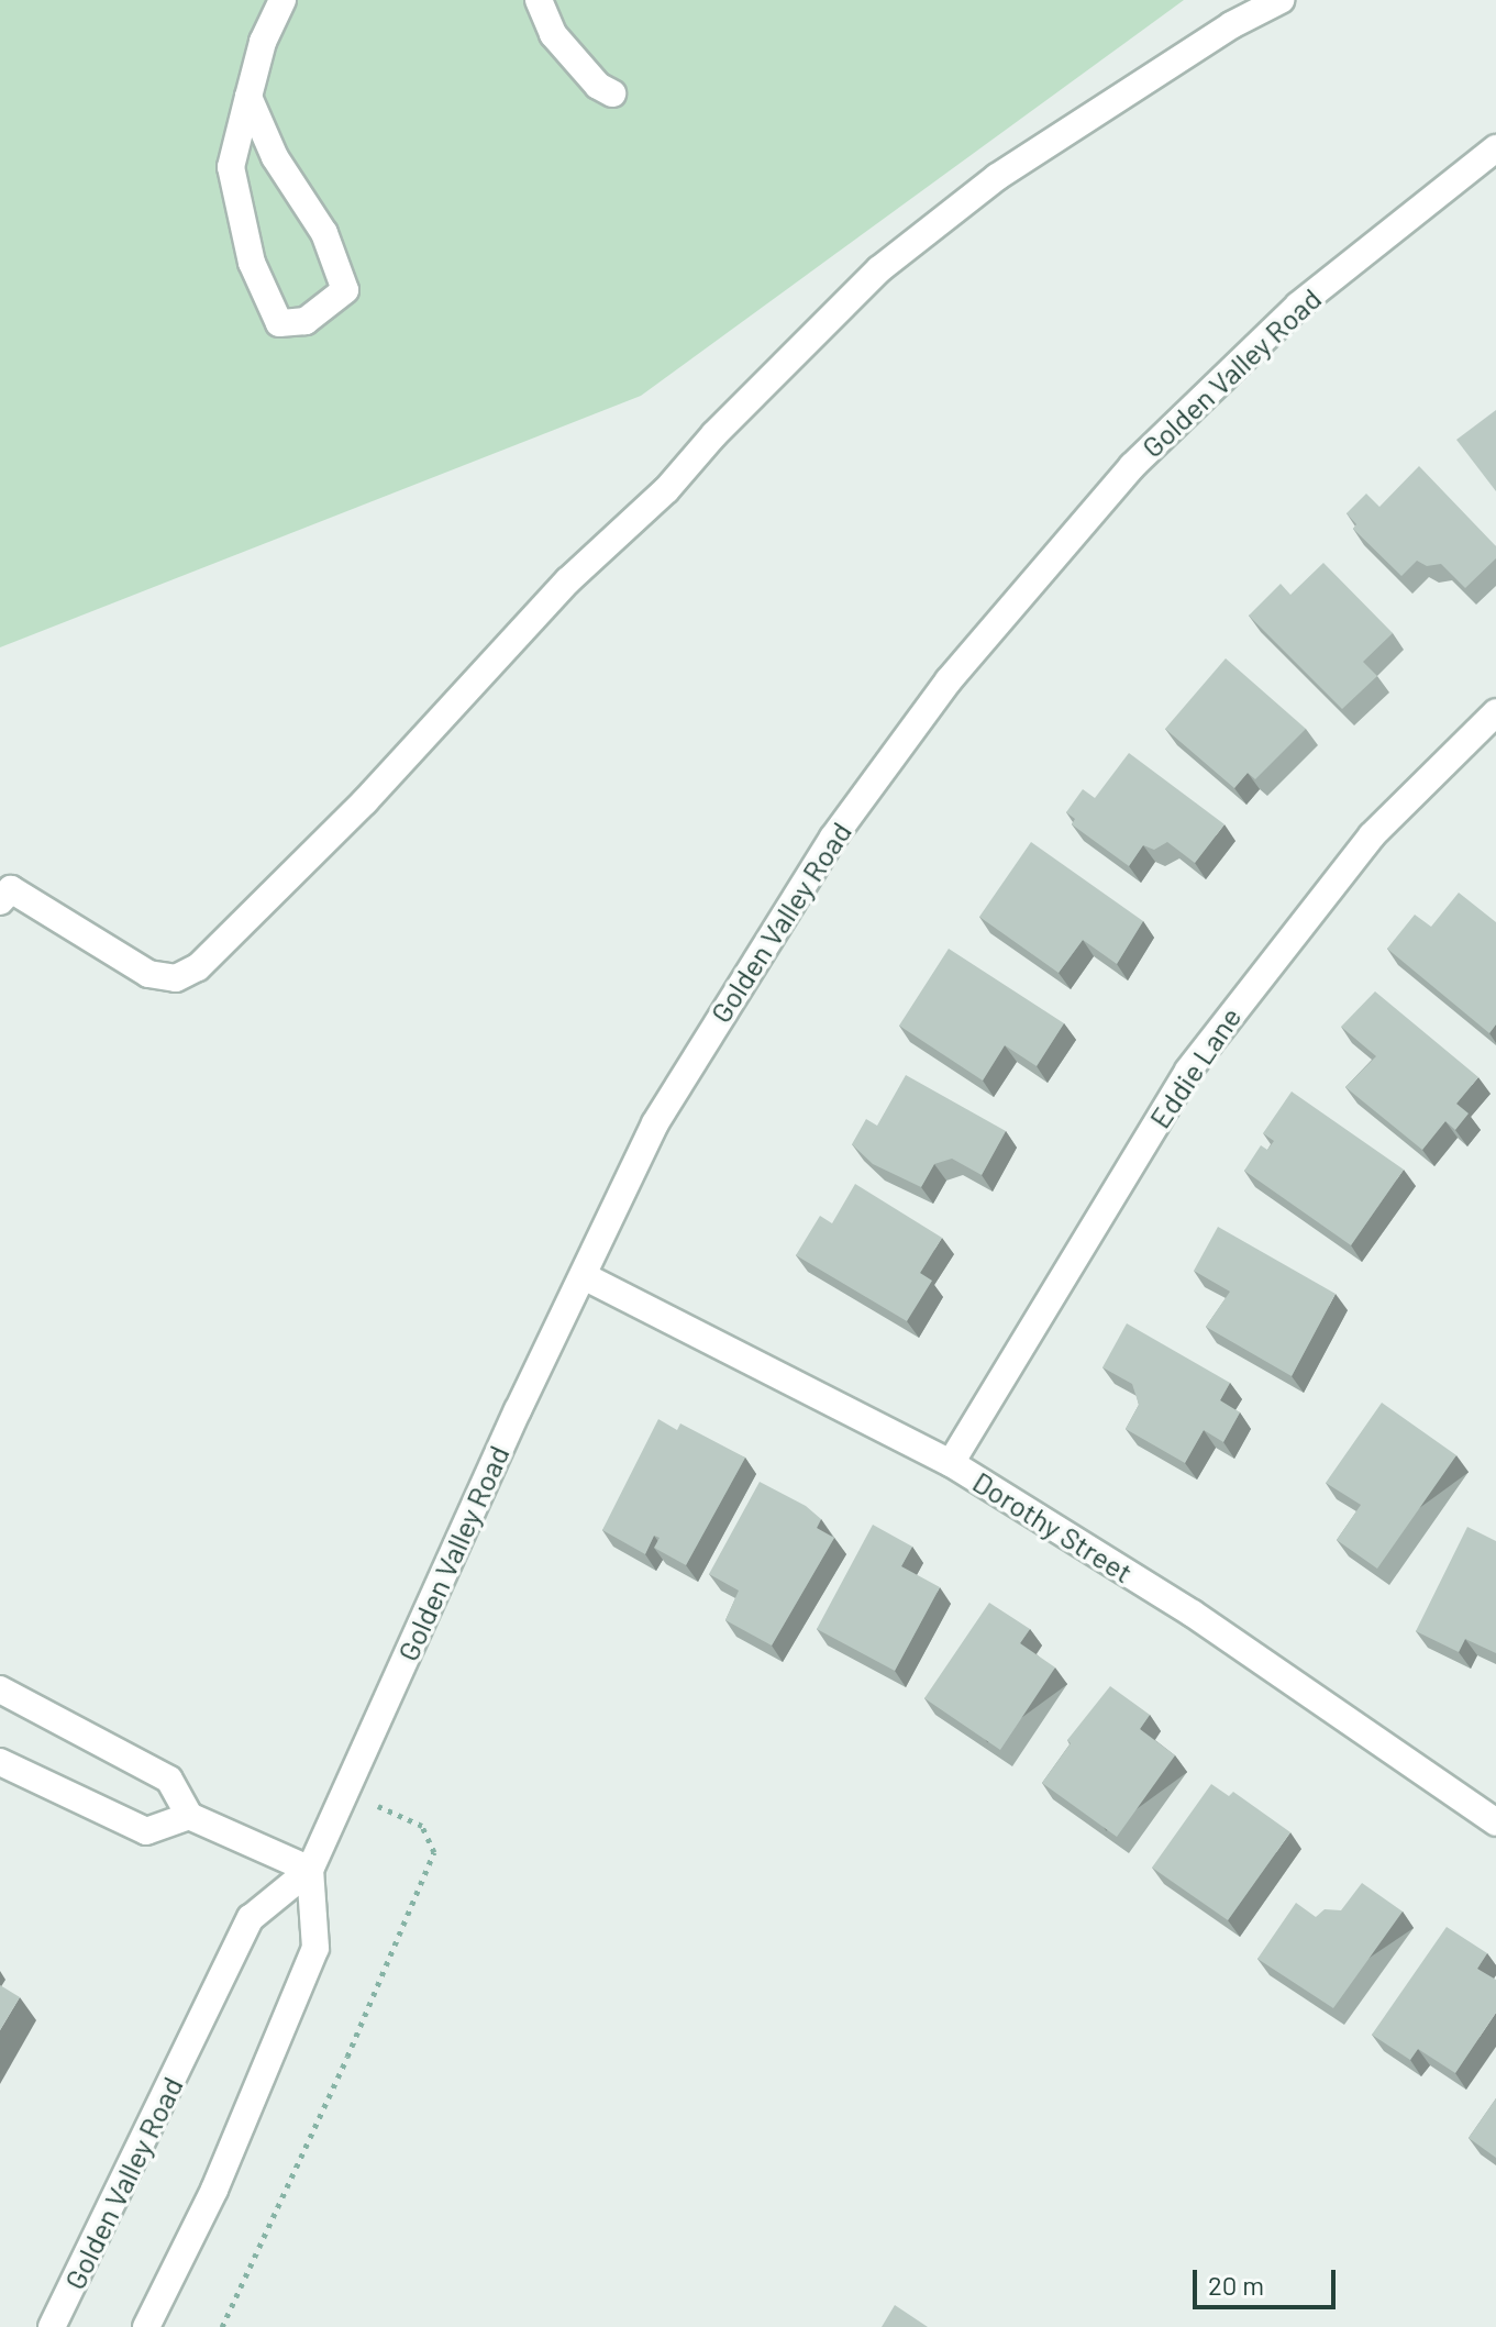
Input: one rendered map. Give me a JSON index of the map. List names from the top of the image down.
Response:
{
  "streets": {
    "main road": ["Golden Valley Road", "Eddie Lane", "Dorothy Street"]
  },
  "crossings": [
    ["Golden Valley Road", "Dorothy Street"],
    ["Eddie Lane", "Dorothy Street"]
  ],
  "scale_bar": "20 m"
}
